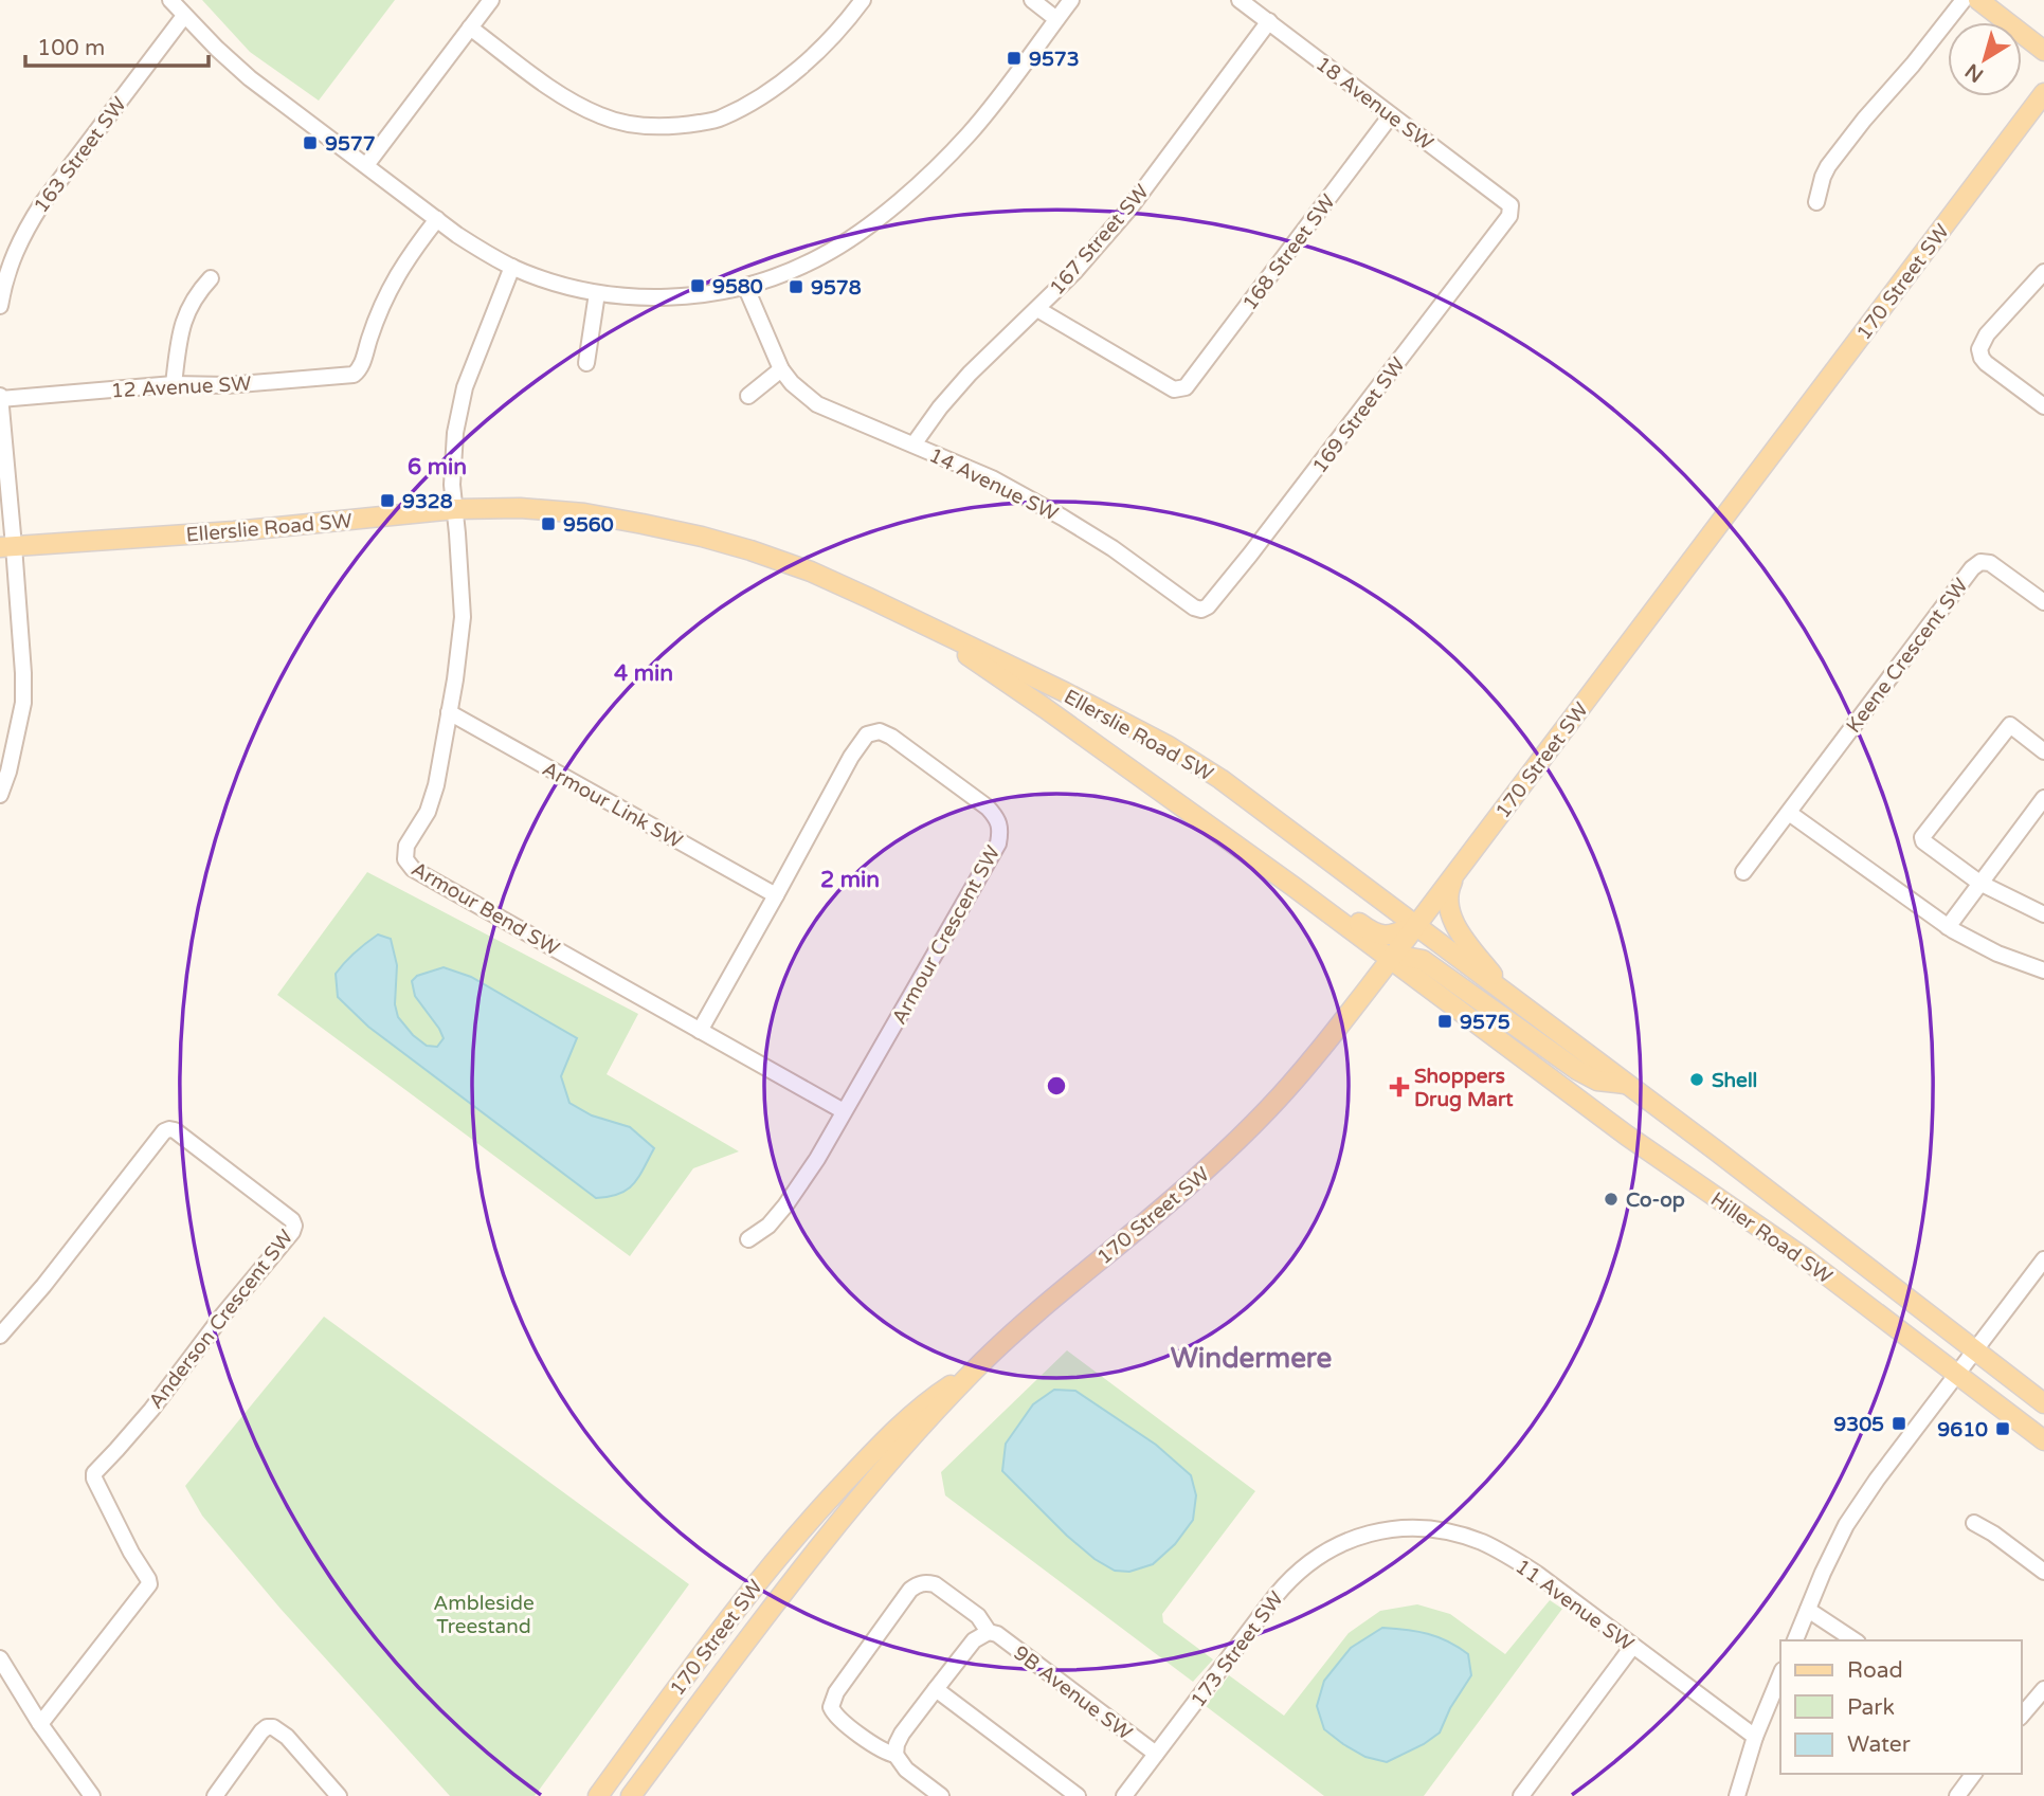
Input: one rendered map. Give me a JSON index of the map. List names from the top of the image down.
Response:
{
  "streets": {
    "main road": ["170 Street SW", "Ellerslie Road SW", "Hiller Road SW"],
    "street": [
      "18 Avenue SW",
      "163 Street SW",
      "167 Street SW",
      "168 Street SW",
      "12 Avenue SW",
      "169 Street SW",
      "14 Avenue SW",
      "Keene Crescent SW",
      "Armour Link SW",
      "Armour Bend SW",
      "Armour Crescent SW",
      "Anderson Crescent SW",
      "11 Avenue SW",
      "173 Street SW",
      "9B Avenue SW"
    ]
  },
  "crossings": [
    ["18 Avenue SW", "167 Street SW"],
    ["18 Avenue SW", "168 Street SW"],
    ["18 Avenue SW", "169 Street SW"],
    ["167 Street SW", "168 Street SW"],
    ["167 Street SW", "14 Avenue SW"],
    ["170 Street SW", "Ellerslie Road SW"],
    ["170 Street SW", "Hiller Road SW"],
    ["169 Street SW", "14 Avenue SW"],
    ["Ellerslie Road SW", "Armour Bend SW"],
    ["Ellerslie Road SW", "Hiller Road SW"],
    ["Armour Link SW", "Armour Bend SW"],
    ["Armour Link SW", "Armour Crescent SW"],
    ["Armour Bend SW", "Armour Crescent SW"],
    ["11 Avenue SW", "173 Street SW"],
    ["173 Street SW", "9B Avenue SW"]
  ],
  "districts": ["Windermere"],
  "parks": ["Ambleside Treestand"],
  "places": {
    "transit": [
      "9573",
      "9577",
      "9580",
      "9578",
      "9328",
      "9560",
      "9575",
      "9305",
      "9610"
    ],
    "other": ["Shell", "Co-op"],
    "health": ["Shoppers Drug Mart"]
  },
  "legend": ["Road", "Park", "Water"],
  "scale_bar": "100 m",
  "north": "bottom left",
  "rings": ["6 min", "4 min", "2 min"]
}
